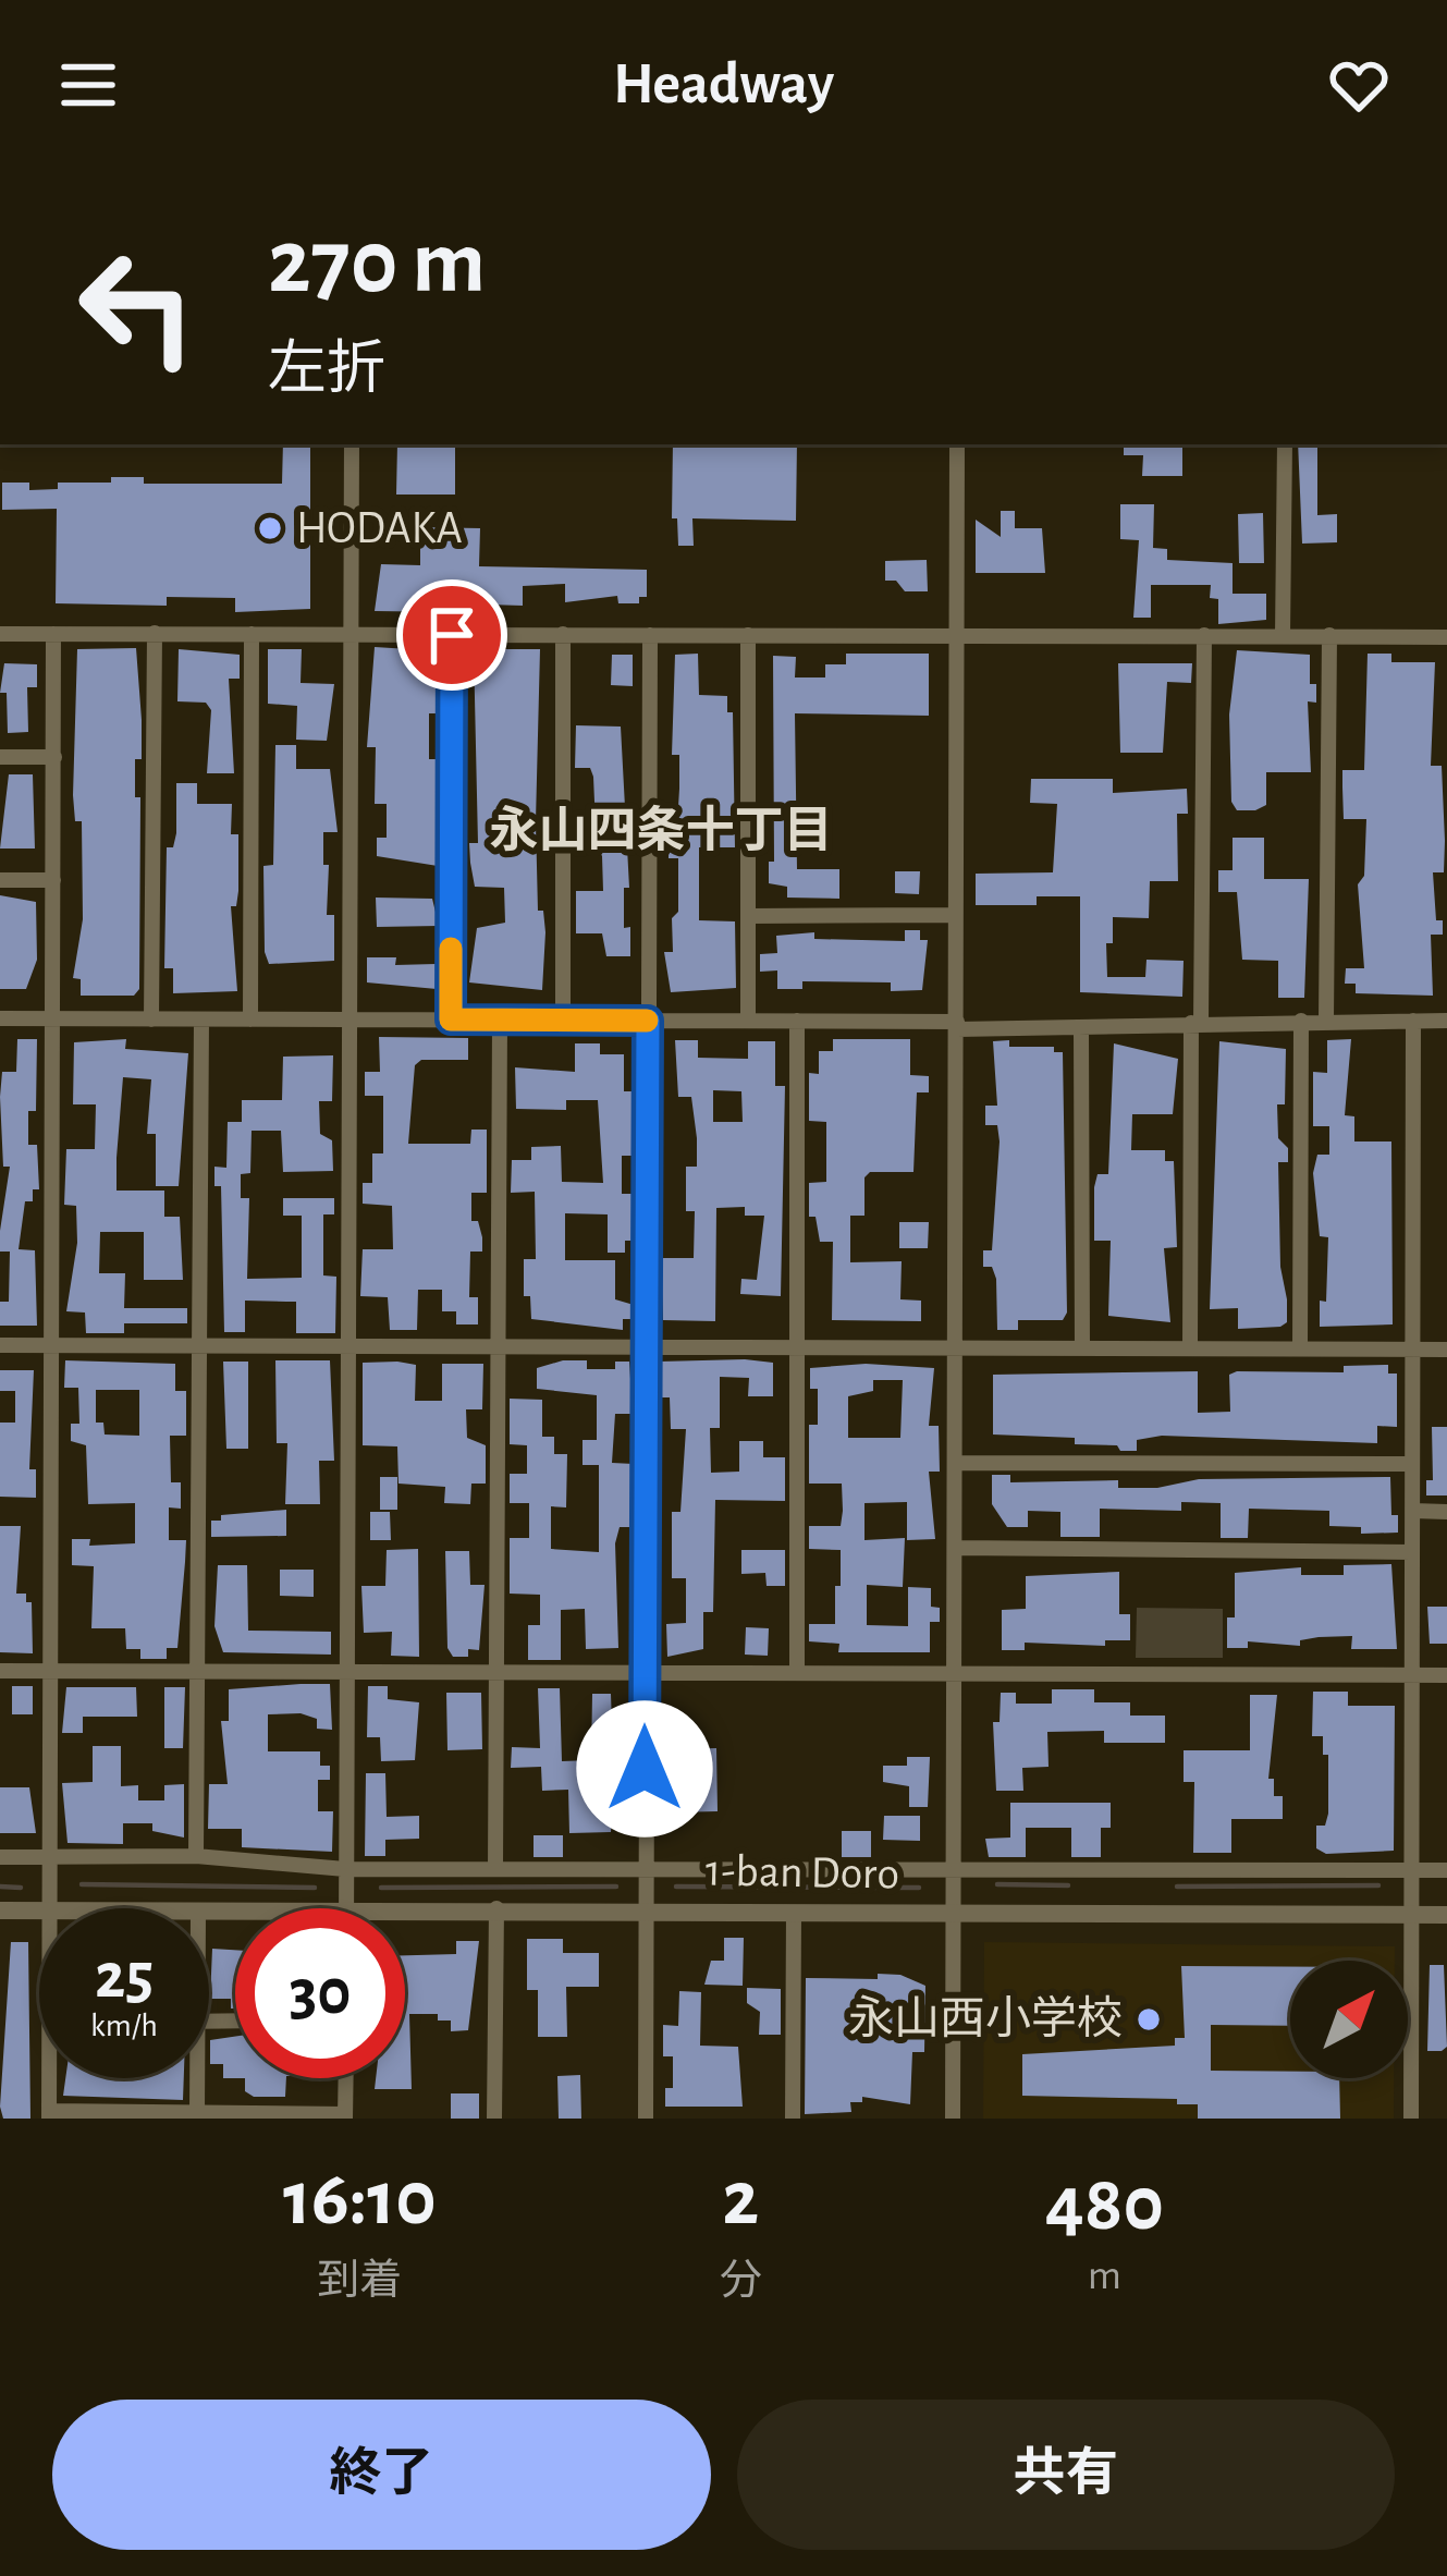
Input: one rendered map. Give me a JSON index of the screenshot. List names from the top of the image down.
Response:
{
  "streets": {
    "street": ["1-ban Doro"]
  },
  "districts": ["永山四条十丁目"],
  "places": ["HODAKA", "永山西小学校"],
  "north": "top right",
  "page": {
    "header": "Headway",
    "turn": ["270 m", "左折"],
    "speed": "25 km/h",
    "limit": "30",
    "eta": [
      "16:10",
      "到着",
      "2",
      "分",
      "480",
      "m"
    ],
    "buttons": ["終了", "共有"]
  }
}
